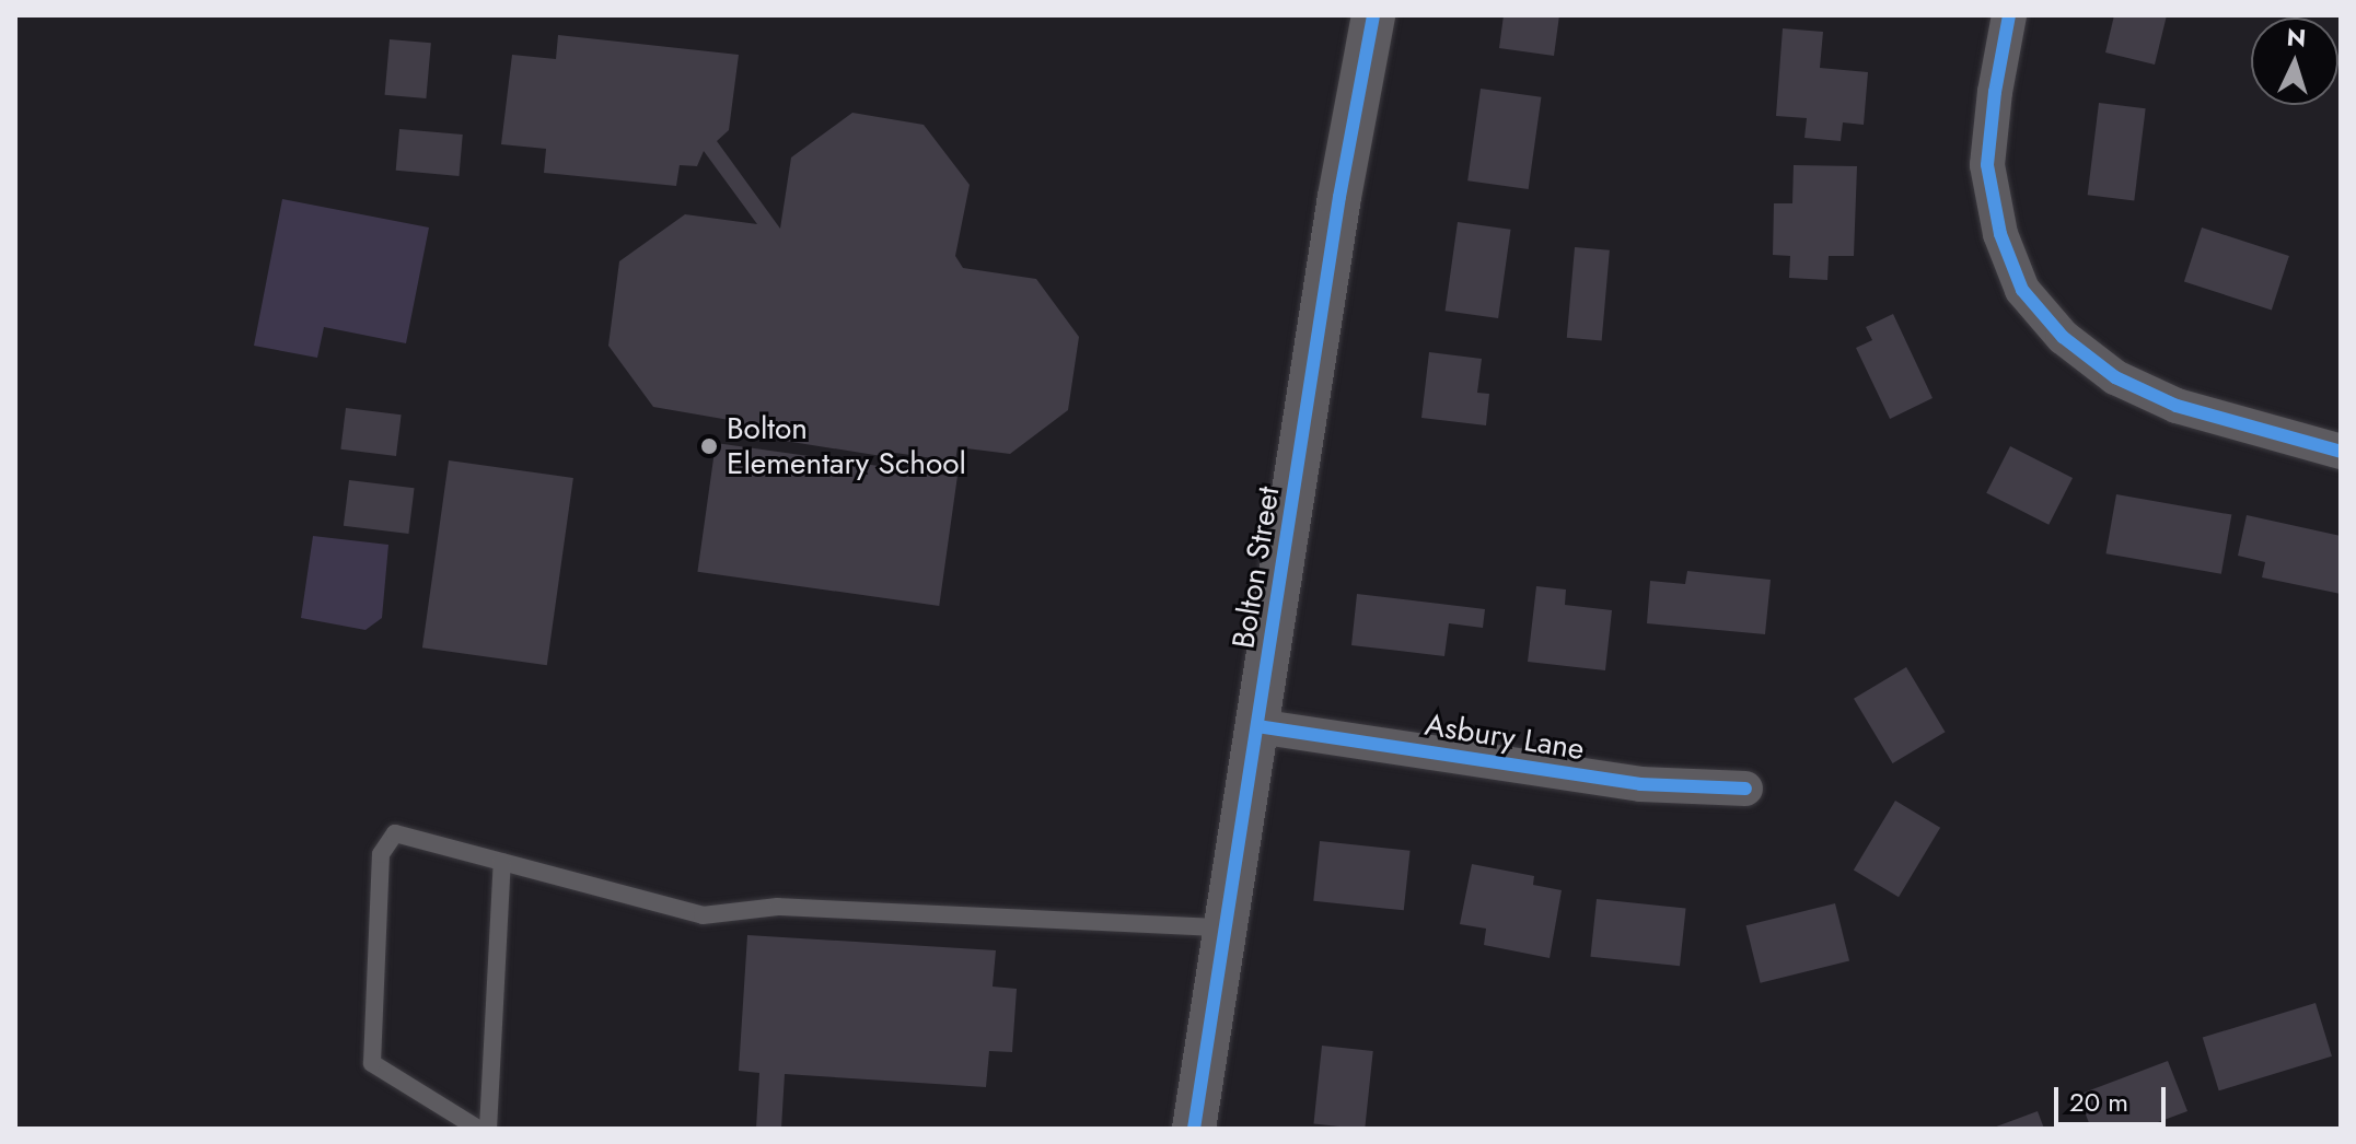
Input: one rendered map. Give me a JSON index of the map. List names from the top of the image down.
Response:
{
  "streets": {
    "street": ["Bolton Street", "Asbury Lane"]
  },
  "crossings": [
    ["Bolton Street", "Asbury Lane"]
  ],
  "places": ["Bolton Elementary School"],
  "scale_bar": "20 m",
  "north": "top"
}
